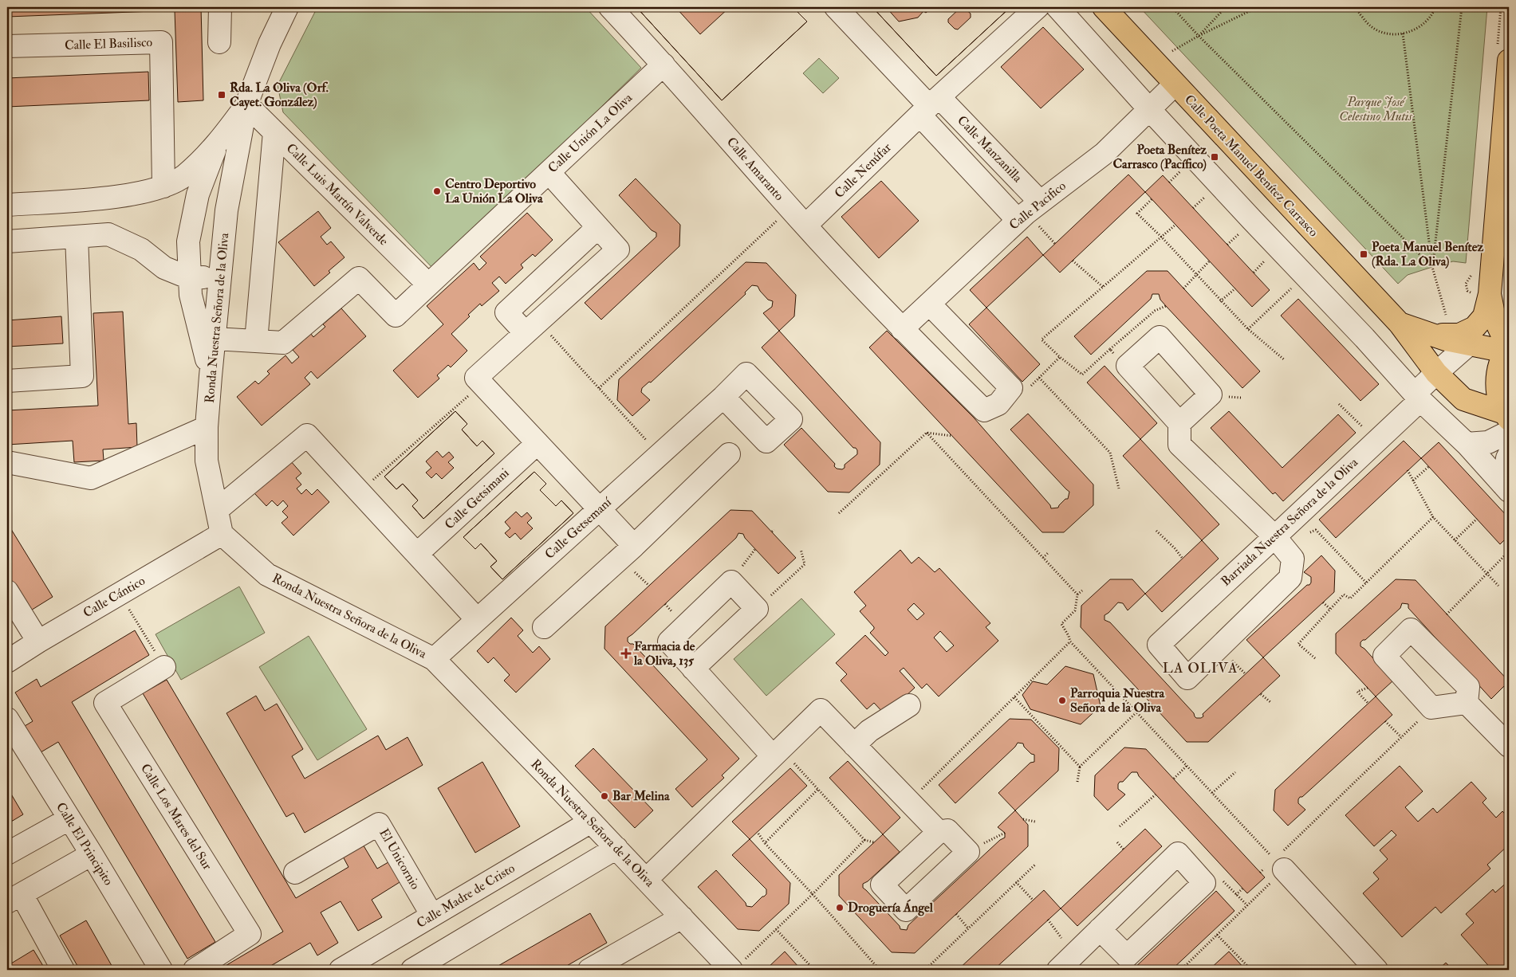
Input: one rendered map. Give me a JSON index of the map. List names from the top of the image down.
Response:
{
  "streets": {
    "main road": ["Calle Poeta Manuel Benítez Carrasco"],
    "street": [
      "Calle El Basilisco",
      "Calle Unión La Oliva",
      "Calle Manzanilla",
      "Calle Amaranto",
      "Calle Nenúfar",
      "Calle Luis Martín Valverde",
      "Calle Pacifico",
      "Ronda Nuestra Señora de la Oliva",
      "Calle Getsimani",
      "Barriada Nuestra Señora de la Oliva",
      "Calle Getsemaní",
      "Calle Cántico",
      "Calle Los Mares del Sur",
      "Calle El Principito",
      "El Unicornio",
      "Calle Madre de Cristo"
    ]
  },
  "crossings": [
    ["Calle Unión La Oliva", "Calle Amaranto"],
    ["Calle Unión La Oliva", "Calle Luis Martín Valverde"],
    ["Calle Manzanilla", "Calle Nenúfar"],
    ["Calle Manzanilla", "Calle Pacifico"],
    ["Calle Poeta Manuel Benítez Carrasco", "Calle Pacifico"],
    ["Calle Poeta Manuel Benítez Carrasco", "Barriada Nuestra Señora de la Oliva"],
    ["Calle Amaranto", "Calle Nenúfar"],
    ["Calle Amaranto", "Calle Pacifico"],
    ["Calle Luis Martín Valverde", "Ronda Nuestra Señora de la Oliva"],
    ["Ronda Nuestra Señora de la Oliva", "Calle Getsemaní"],
    ["Ronda Nuestra Señora de la Oliva", "Calle Cántico"],
    ["Ronda Nuestra Señora de la Oliva", "Calle Madre de Cristo"],
    ["El Unicornio", "Calle Madre de Cristo"]
  ],
  "districts": ["LA OLIVA"],
  "parks": ["Parque José Celestino Mutis"],
  "places": {
    "transit": ["Rda. La Oliva (Orf. Cayet. González)", "Poeta Benítez Carrasco (Pacífico)", "Poeta Manuel Benítez (Rda. La Oliva)"],
    "other": [
      "Centro Deportivo La Unión La Oliva",
      "Parroquia Nuestra Señora de la Oliva",
      "Bar Melina",
      "Droguería Ángel"
    ],
    "health": ["Farmacia de la Oliva, 135"]
  }
}
